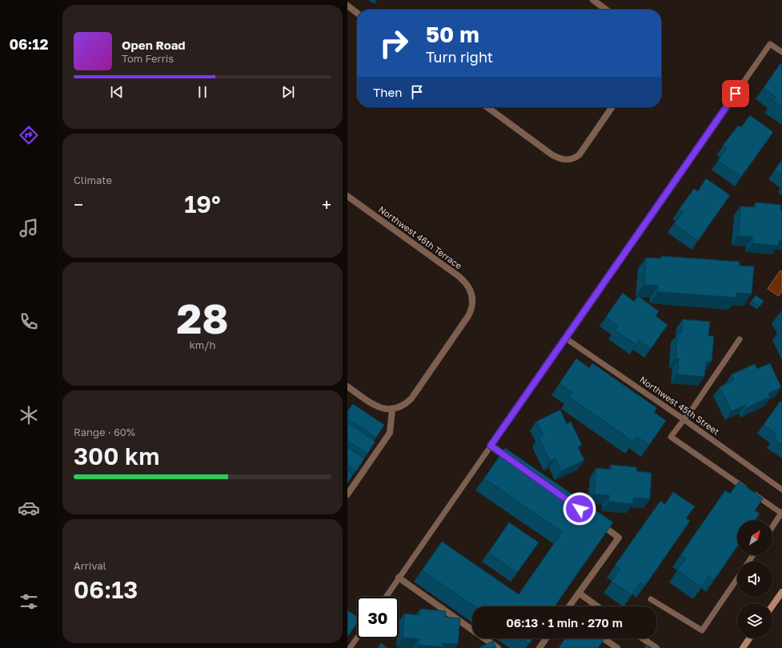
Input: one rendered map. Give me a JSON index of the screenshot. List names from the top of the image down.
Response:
{
  "streets": {
    "street": ["Northwest 46th Terrace"],
    "lane": ["Northwest 45th Street"]
  },
  "north": "top right",
  "page": {
    "tabs": "06:12",
    "turn": ["50 m", "Turn right"],
    "song": ["Open Road", "Tom Ferris"],
    "then": "Then",
    "tile": [
      "Climate",
      ["28", "km/h"],
      ["Range · 60%", "300 km"],
      ["Arrival", "06:13"]
    ],
    "heat": ["−", "19°", "+"],
    "limit": "30",
    "trip": "06:13 · 1 min · 270 m"
  }
}
